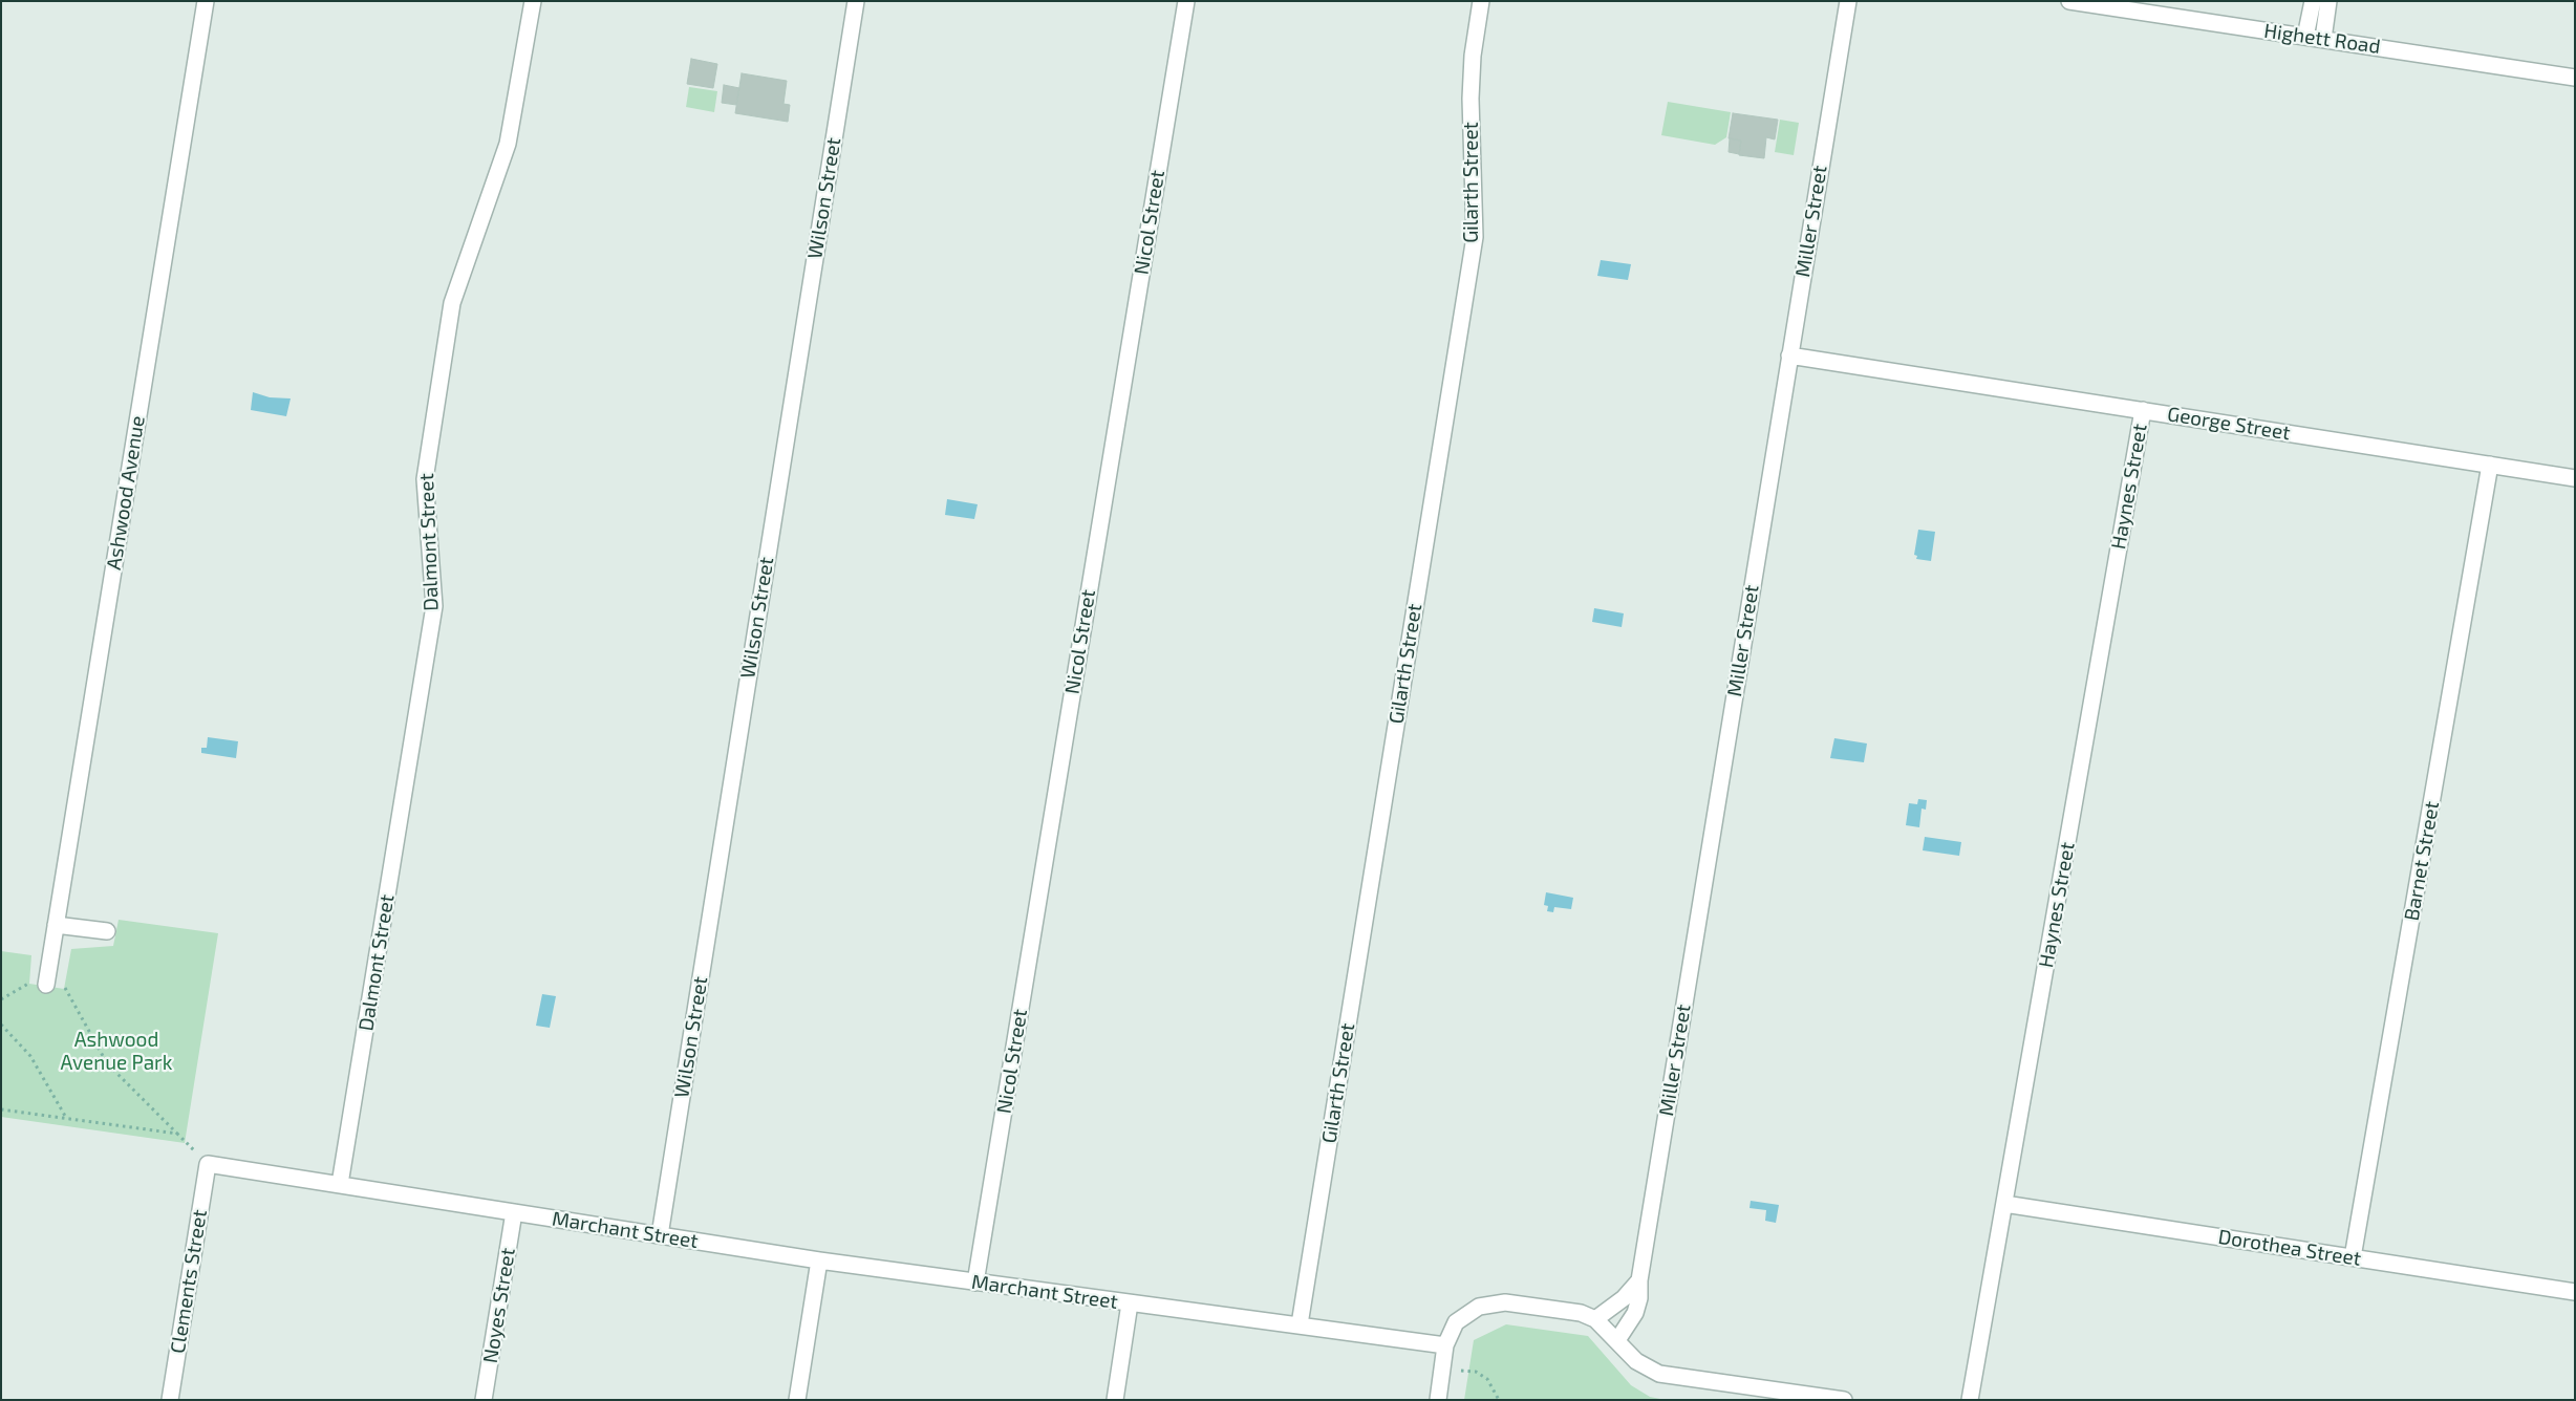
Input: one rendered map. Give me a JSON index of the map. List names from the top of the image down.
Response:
{
  "streets": {
    "street": [
      "Highett Road",
      "Gilarth Street",
      "Wilson Street",
      "Miller Street",
      "Nicol Street",
      "George Street",
      "Haynes Street",
      "Ashwood Avenue",
      "Dalmont Street",
      "Barnet Street",
      "Marchant Street",
      "Dorothea Street",
      "Clements Street",
      "Noyes Street"
    ]
  },
  "crossings": [
    ["Gilarth Street", "Marchant Street"],
    ["Wilson Street", "Marchant Street"],
    ["Miller Street", "George Street"],
    ["Nicol Street", "Marchant Street"],
    ["George Street", "Haynes Street"],
    ["George Street", "Barnet Street"],
    ["Haynes Street", "Dorothea Street"],
    ["Dalmont Street", "Marchant Street"],
    ["Barnet Street", "Dorothea Street"],
    ["Marchant Street", "Clements Street"],
    ["Marchant Street", "Noyes Street"]
  ],
  "parks": ["Ashwood Avenue Park"]
}
